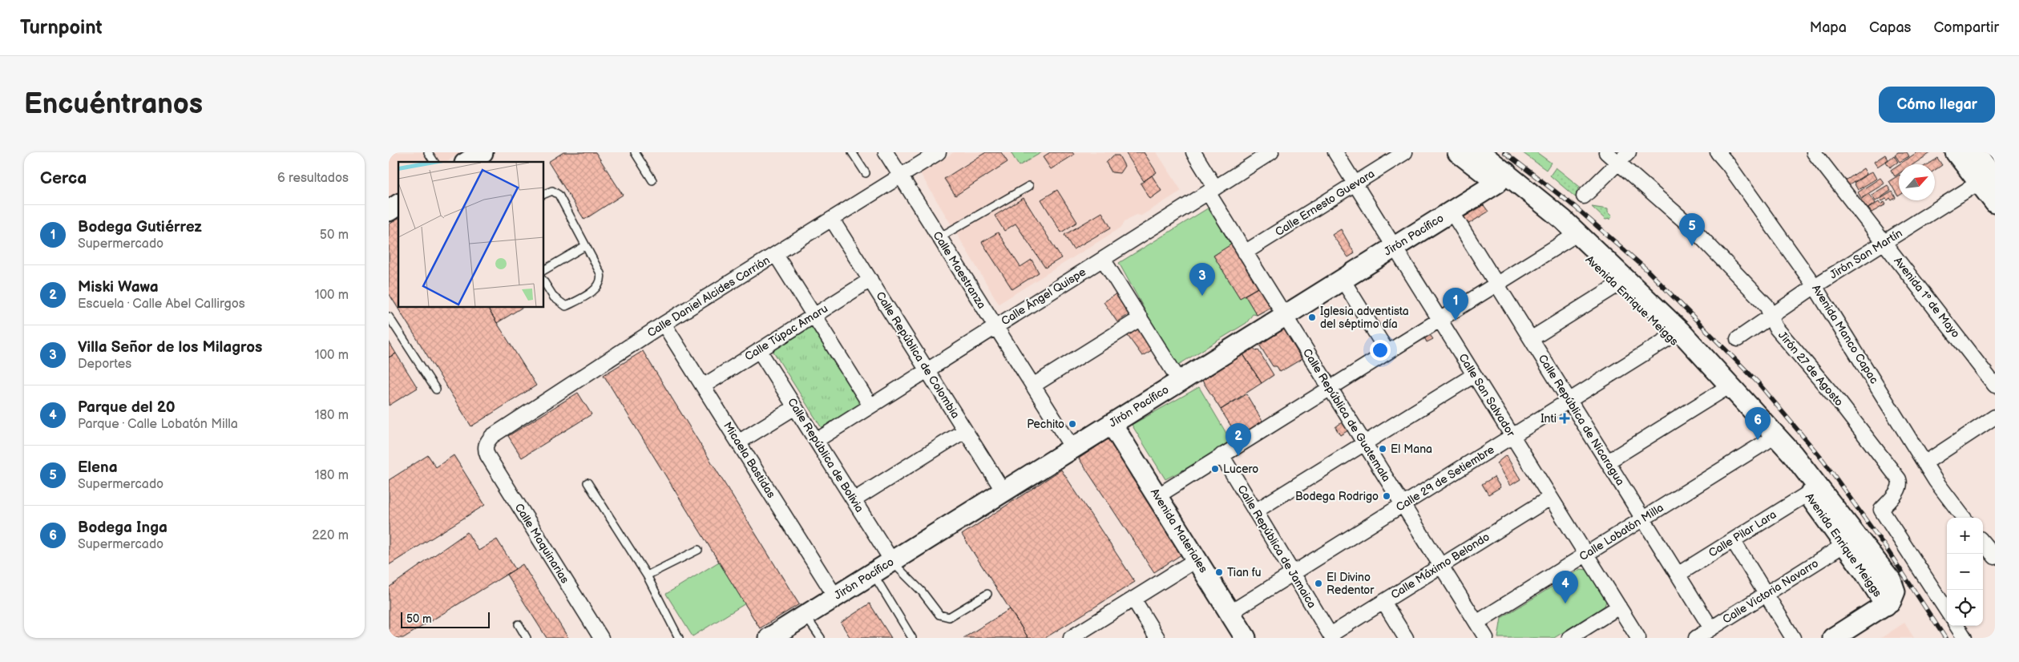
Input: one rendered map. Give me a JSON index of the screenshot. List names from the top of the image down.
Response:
{
  "streets": {
    "street": [
      "Calle Ernesto Guevara",
      "Jirón Pacífico",
      "Jirón San Martín",
      "Calle Maestranza",
      "Calle Daniel Alcides Carrión",
      "Calle Ángel Quispe",
      "Avenida 1º de Mayo",
      "Avenida Enrique Meiggs",
      "Calle Túpac Amaru",
      "Avenida Manco Capac",
      "Calle República de Colombia",
      "Jirón 27 de Agosto",
      "Calle San Salvador",
      "Calle República de Guatemala",
      "Calle República de Nicaragua",
      "Calle República de Bolivia",
      "Micaela Bastidas",
      "Calle 29 de Setiembre",
      "Avenida Materiales",
      "Calle Lobatón Milla",
      "Calle Pilar Lara",
      "Calle Maquinarias",
      "Calle República de Jamaica",
      "Calle Máximo Belondo",
      "Calle Victoria Navarro"
    ]
  },
  "crossings": [
    ["Calle Ernesto Guevara", "Calle San Salvador"],
    ["Calle Ernesto Guevara", "Calle República de Guatemala"],
    ["Jirón Pacífico", "Calle Maestranza"],
    ["Jirón Pacífico", "Avenida Enrique Meiggs"],
    ["Jirón Pacífico", "Calle República de Colombia"],
    ["Jirón Pacífico", "Calle San Salvador"],
    ["Jirón Pacífico", "Calle República de Guatemala"],
    ["Jirón Pacífico", "Calle República de Nicaragua"],
    ["Jirón Pacífico", "Calle República de Bolivia"],
    ["Jirón Pacífico", "Micaela Bastidas"],
    ["Jirón Pacífico", "Avenida Materiales"],
    ["Jirón San Martín", "Avenida 1º de Mayo"],
    ["Jirón San Martín", "Avenida Manco Capac"],
    ["Jirón San Martín", "Jirón 27 de Agosto"],
    ["Calle Maestranza", "Calle Daniel Alcides Carrión"],
    ["Calle Maestranza", "Calle Ángel Quispe"],
    ["Calle Daniel Alcides Carrión", "Calle República de Colombia"],
    ["Calle Daniel Alcides Carrión", "Micaela Bastidas"],
    ["Calle Daniel Alcides Carrión", "Calle Maquinarias"],
    ["Calle Ángel Quispe", "Calle República de Colombia"],
    ["Calle Ángel Quispe", "Calle República de Guatemala"],
    ["Calle Ángel Quispe", "Calle República de Bolivia"],
    ["Avenida Enrique Meiggs", "Calle 29 de Setiembre"],
    ["Avenida Enrique Meiggs", "Calle Lobatón Milla"],
    ["Avenida Enrique Meiggs", "Calle Pilar Lara"],
    ["Avenida Enrique Meiggs", "Calle Victoria Navarro"],
    ["Calle Túpac Amaru", "Calle República de Colombia"],
    ["Calle Túpac Amaru", "Calle República de Bolivia"],
    ["Calle Túpac Amaru", "Micaela Bastidas"],
    ["Calle San Salvador", "Calle 29 de Setiembre"],
    ["Calle San Salvador", "Calle Lobatón Milla"],
    ["Calle San Salvador", "Calle Máximo Belondo"],
    ["Calle República de Guatemala", "Calle 29 de Setiembre"],
    ["Calle República de Guatemala", "Calle Lobatón Milla"],
    ["Calle República de Guatemala", "Calle Máximo Belondo"],
    ["Calle República de Nicaragua", "Calle 29 de Setiembre"],
    ["Calle República de Nicaragua", "Calle Lobatón Milla"],
    ["Calle República de Nicaragua", "Calle Pilar Lara"],
    ["Calle República de Nicaragua", "Calle Victoria Navarro"],
    ["Calle 29 de Setiembre", "Avenida Materiales"],
    ["Calle 29 de Setiembre", "Calle República de Jamaica"],
    ["Calle República de Jamaica", "Calle Máximo Belondo"]
  ],
  "places": {
    "other": [
      "Iglesia adventista del séptimo día",
      "Pechito",
      "El Mana",
      "Lucero",
      "Bodega Rodrigo",
      "Tian fu",
      "El Divino Redentor"
    ],
    "health": ["Inti"]
  },
  "scale_bar": "50 m",
  "north": "top right",
  "page": {
    "header": "Turnpoint",
    "nav": ["Mapa", "Capas", "Compartir"],
    "buttons": "Cómo llegar",
    "title": "Encuéntranos",
    "heading": ["Cerca", "6 resultados"],
    "list": [
      {
        "mark": "1",
        "name": "Bodega Gutiérrez",
        "note": "Supermercado",
        "value": "50 m"
      },
      {
        "mark": "2",
        "name": "Miski Wawa",
        "note": "Escuela · Calle Abel Callirgos",
        "value": "100 m"
      },
      {
        "mark": "3",
        "name": "Villa Señor de los Milagros",
        "note": "Deportes",
        "value": "100 m"
      },
      {
        "mark": "4",
        "name": "Parque del 20",
        "note": "Parque · Calle Lobatón Milla",
        "value": "180 m"
      },
      {
        "mark": "5",
        "name": "Elena",
        "note": "Supermercado",
        "value": "180 m"
      },
      {
        "mark": "6",
        "name": "Bodega Inga",
        "note": "Supermercado",
        "value": "220 m"
      }
    ],
    "pins": [
      "5",
      "3",
      "1",
      "6",
      "2",
      "4"
    ],
    "map_buttons": ["+", "−"],
    "scale": "50 m"
  }
}
